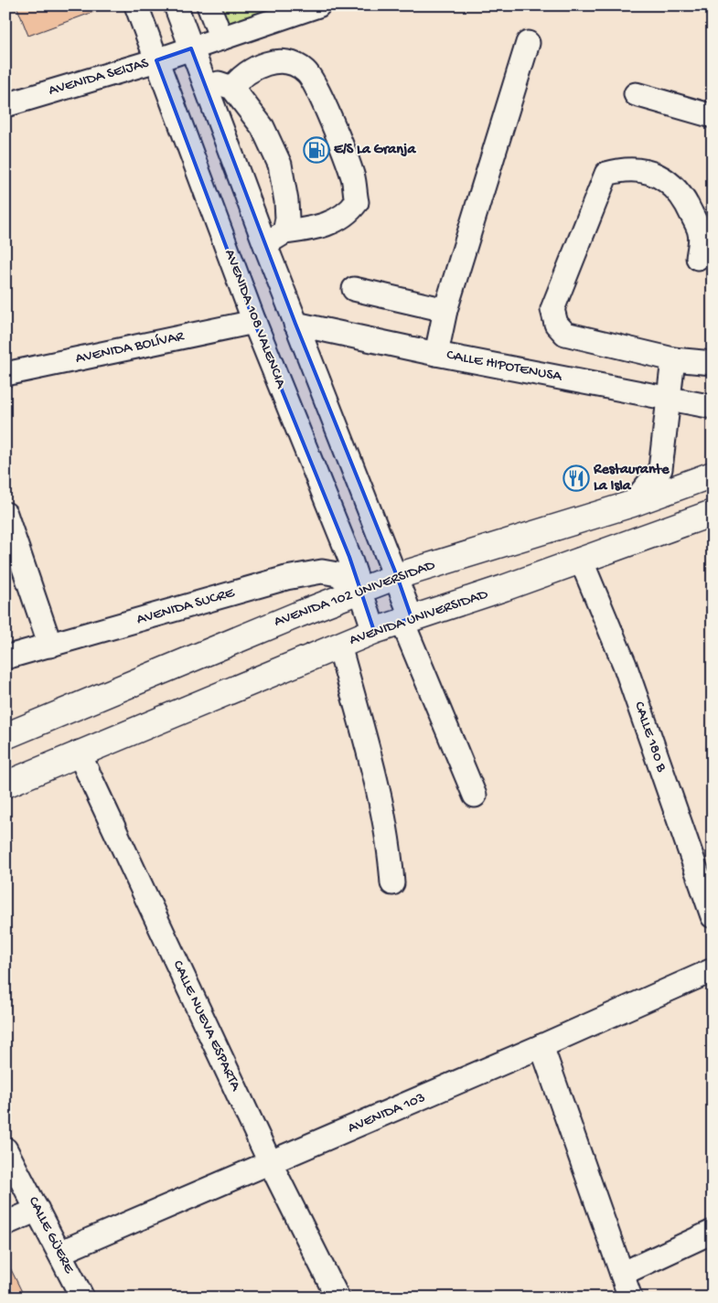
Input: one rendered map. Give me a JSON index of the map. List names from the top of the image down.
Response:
{
  "streets": {
    "main road": ["AVENIDA 102 UNIVERSIDAD", "AVENIDA UNIVERSIDAD"],
    "street": [
      "AVENIDA SEIJAS",
      "AVENIDA 108 VALENCIA",
      "AVENIDA BOLÍVAR",
      "CALLE HIPOTENUSA",
      "AVENIDA SUCRE",
      "CALLE 180 B",
      "CALLE NUEVA ESPARTA",
      "AVENIDA 103",
      "CALLE GÜERE"
    ]
  },
  "crossings": [
    ["AVENIDA SEIJAS", "AVENIDA 108 VALENCIA"],
    ["AVENIDA 108 VALENCIA", "AVENIDA BOLÍVAR"],
    ["AVENIDA 108 VALENCIA", "AVENIDA 102 UNIVERSIDAD"],
    ["AVENIDA 108 VALENCIA", "AVENIDA SUCRE"],
    ["AVENIDA 108 VALENCIA", "AVENIDA UNIVERSIDAD"],
    ["AVENIDA 102 UNIVERSIDAD", "AVENIDA SUCRE"],
    ["AVENIDA UNIVERSIDAD", "CALLE 180 B"],
    ["AVENIDA UNIVERSIDAD", "CALLE NUEVA ESPARTA"],
    ["CALLE NUEVA ESPARTA", "AVENIDA 103"],
    ["AVENIDA 103", "CALLE GÜERE"]
  ],
  "places": {
    "fuel station": ["E/S La Granja"],
    "restaurant": ["Restaurante La Isla"]
  }
}
